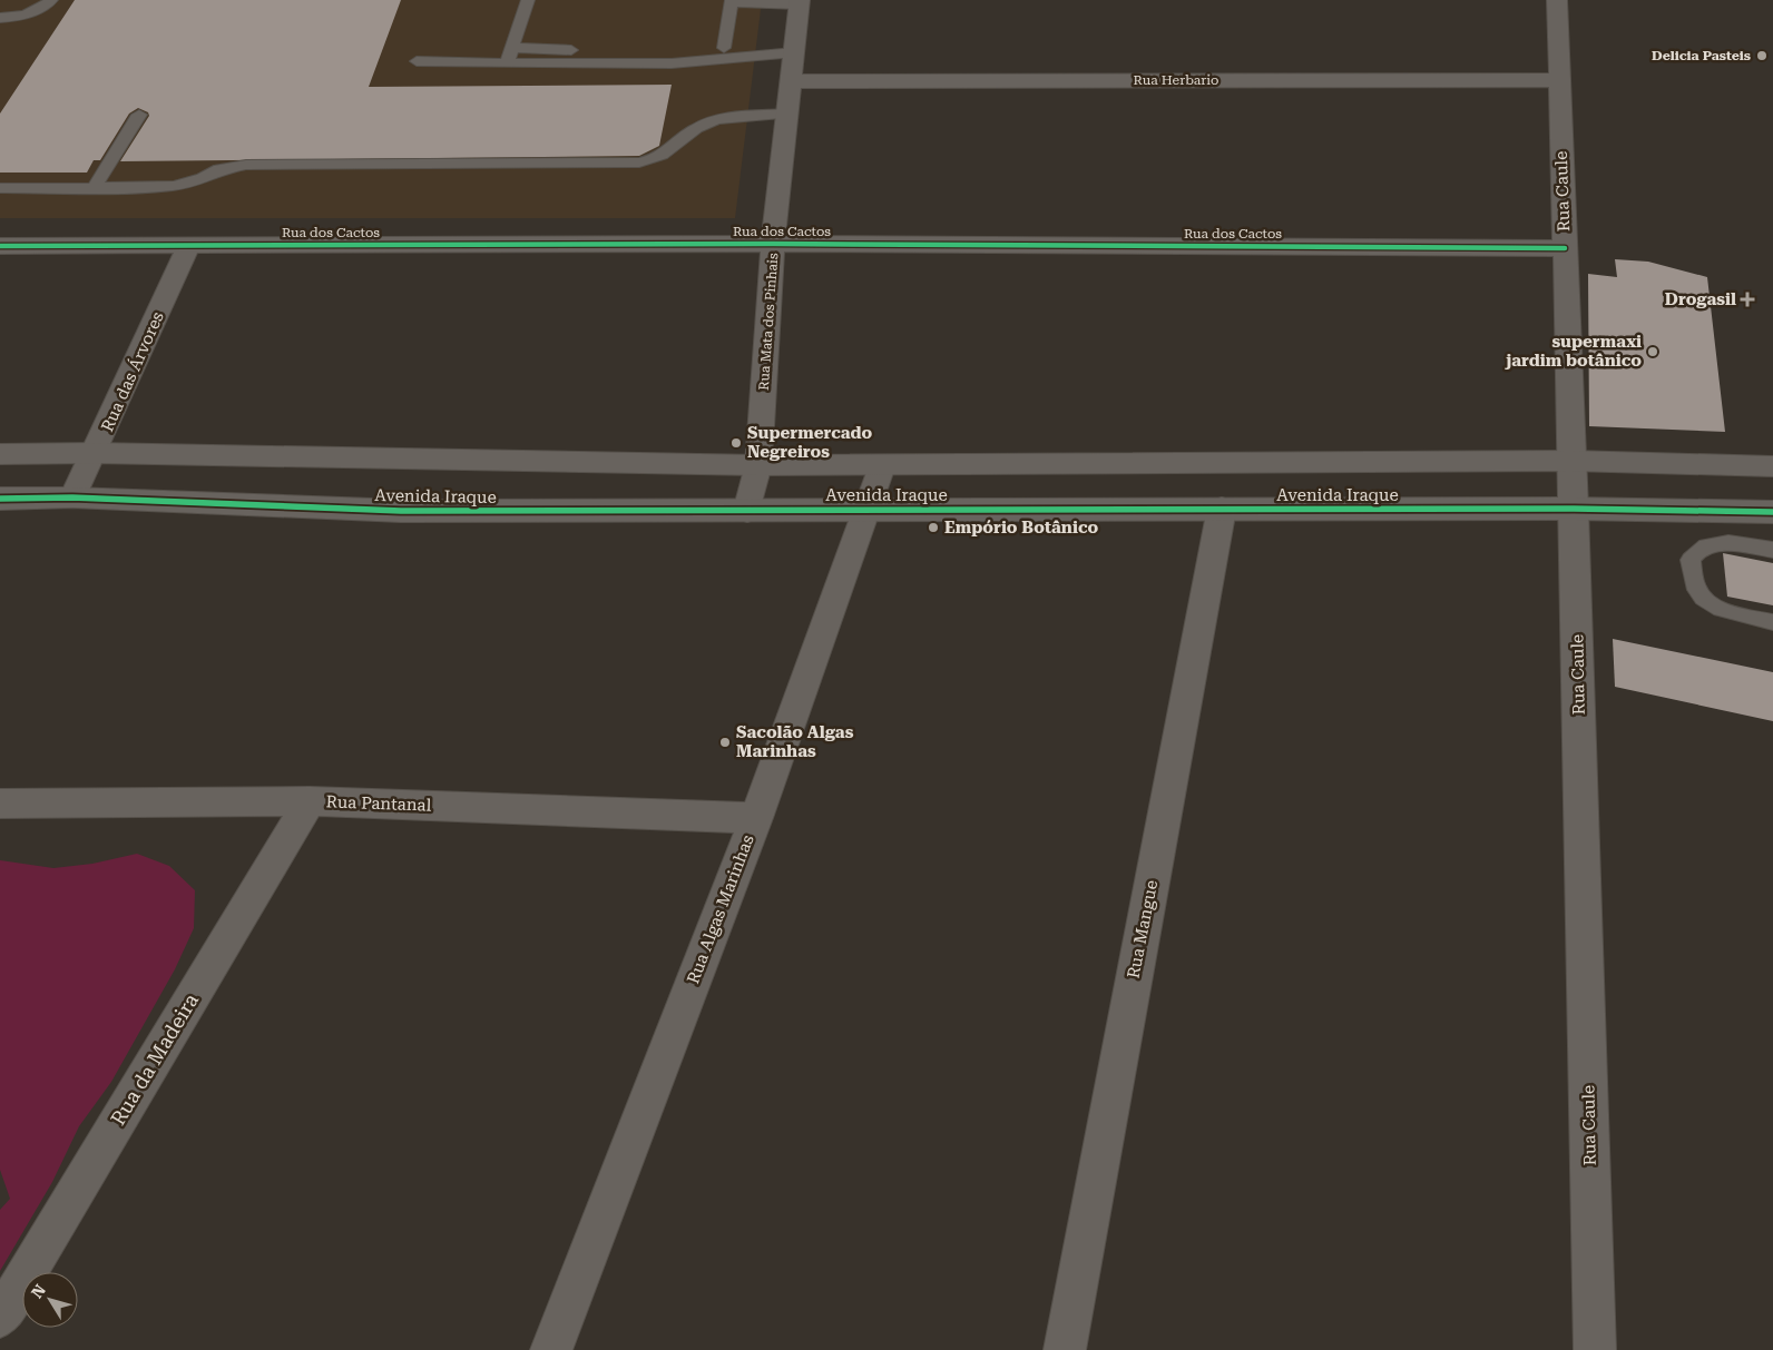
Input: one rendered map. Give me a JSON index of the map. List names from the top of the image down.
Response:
{
  "streets": {
    "street": [
      "Rua Herbario",
      "Rua Caule",
      "Rua dos Cactos",
      "Rua Mata dos Pinhais",
      "Rua das Árvores",
      "Avenida Iraque",
      "Rua Pantanal",
      "Rua Algas Marinhas",
      "Rua Mangue",
      "Rua da Madeira"
    ]
  },
  "crossings": [
    ["Rua Herbario", "Rua Caule"],
    ["Rua Herbario", "Rua Mata dos Pinhais"],
    ["Rua Caule", "Rua dos Cactos"],
    ["Rua Caule", "Avenida Iraque"],
    ["Rua dos Cactos", "Rua Mata dos Pinhais"],
    ["Rua dos Cactos", "Rua das Árvores"],
    ["Rua Mata dos Pinhais", "Avenida Iraque"],
    ["Rua das Árvores", "Avenida Iraque"],
    ["Avenida Iraque", "Rua Algas Marinhas"],
    ["Avenida Iraque", "Rua Mangue"],
    ["Rua Pantanal", "Rua Algas Marinhas"],
    ["Rua Pantanal", "Rua da Madeira"]
  ],
  "places": {
    "other": [
      "Delicia Pasteis",
      "supermaxi jardim botânico",
      "Supermercado Negreiros",
      "Empório Botânico",
      "Sacolão Algas Marinhas"
    ],
    "health": ["Drogasil"]
  },
  "north": "top left"
}
